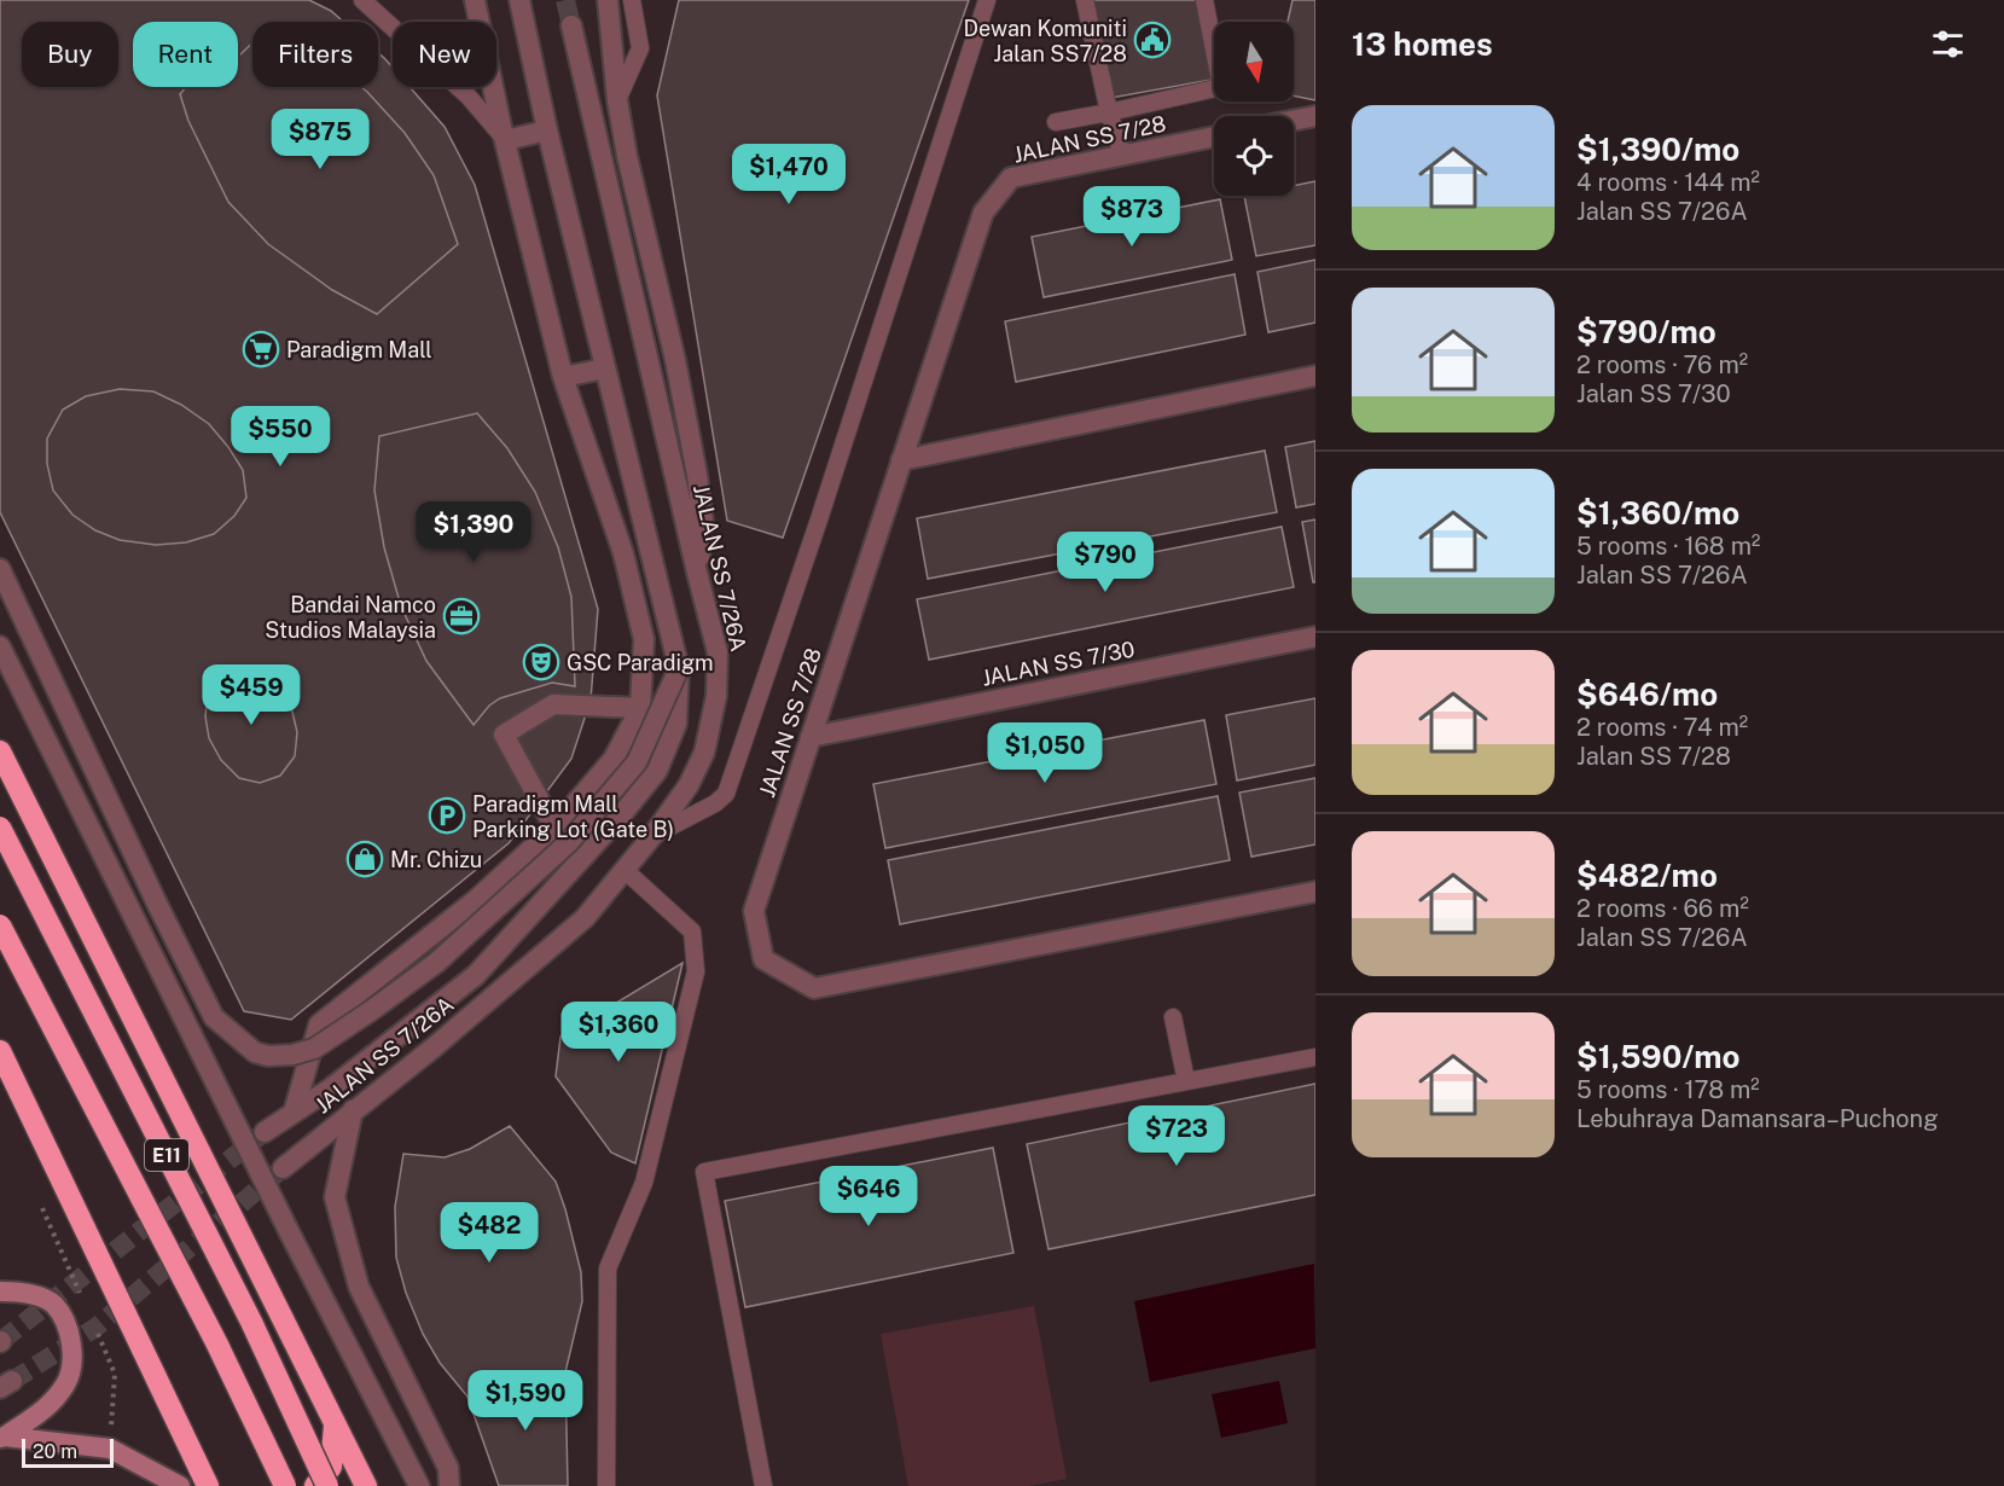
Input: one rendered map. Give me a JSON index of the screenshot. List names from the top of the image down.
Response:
{
  "streets": {
    "highway": ["E11"],
    "street": ["JALAN SS 7/28", "JALAN SS 7/26A", "JALAN SS 7/30"]
  },
  "crossings": [
    ["JALAN SS 7/28", "JALAN SS 7/30"]
  ],
  "places": {
    "public building": ["Dewan Komuniti Jalan SS7/28"],
    "supermarket": ["Paradigm Mall"],
    "office": ["Bandai Namco Studios Malaysia"],
    "theatre": ["GSC Paradigm"],
    "parking": ["Paradigm Mall Parking Lot (Gate B)"],
    "shop": ["Mr. Chizu"]
  },
  "scale_bar": "20 m",
  "north": "bottom",
  "page": {
    "heading": "13 homes",
    "chip": [
      "Buy",
      "Rent",
      "Filters",
      "New"
    ],
    "list": [
      {
        "name": "$1,390/mo",
        "note": "4 rooms · 144 m² · Jalan SS 7/26A"
      },
      {
        "name": "$790/mo",
        "note": "2 rooms · 76 m² · Jalan SS 7/30"
      },
      {
        "name": "$1,360/mo",
        "note": "5 rooms · 168 m² · Jalan SS 7/26A"
      },
      {
        "name": "$646/mo",
        "note": "2 rooms · 74 m² · Jalan SS 7/28"
      },
      {
        "name": "$482/mo",
        "note": "2 rooms · 66 m² · Jalan SS 7/26A"
      },
      {
        "name": "$1,590/mo",
        "note": "5 rooms · 178 m² · Lebuhraya Damansara–Puchong"
      }
    ],
    "price": [
      "$875",
      "$1,470",
      "$873",
      "$550",
      "$1,390",
      "$790",
      "$459",
      "$1,050",
      "$1,360",
      "$723",
      "$646",
      "$482",
      "$1,590"
    ],
    "scale": "20 m"
  }
}
